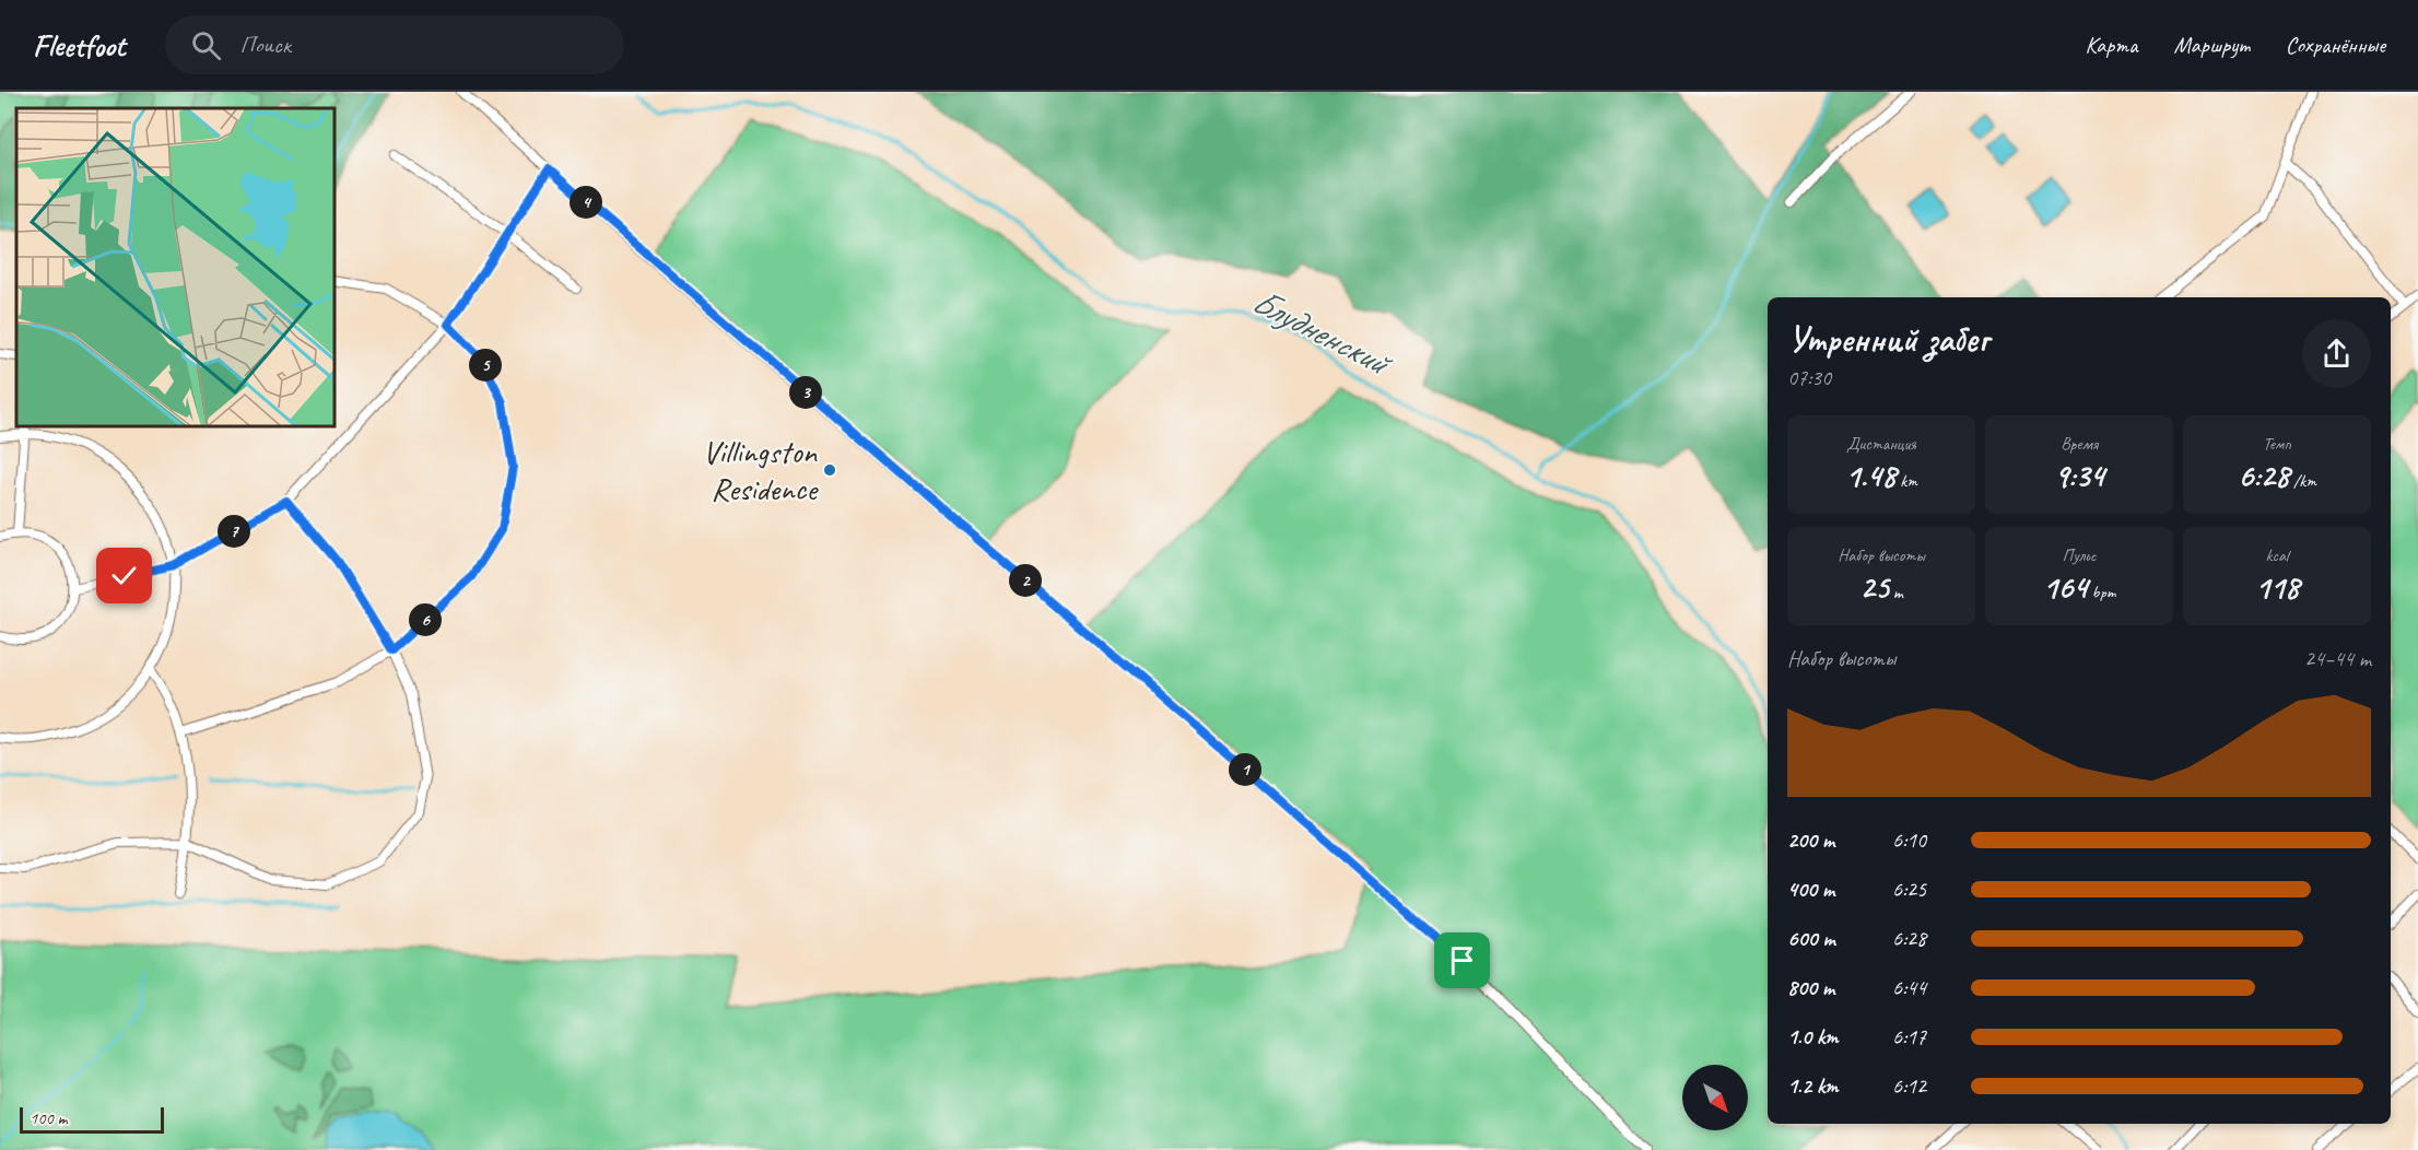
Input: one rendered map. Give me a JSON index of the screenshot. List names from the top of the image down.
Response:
{
  "water": ["Блудненский"],
  "places": ["Villingston Residence"],
  "scale_bar": "100 m",
  "north": "bottom right",
  "page": {
    "header": "Fleetfoot",
    "search": "Поиск",
    "nav": ["Карта", "Маршрут", "Сохранённые"],
    "pins": [
      "4",
      "5",
      "3",
      "7",
      "2",
      "6",
      "1"
    ],
    "heading": ["Утренний забег", "07:30"],
    "stats": [
      ["Дистанция", "1.48 km"],
      ["Время", "9:34"],
      ["Темп", "6:28 /km"],
      ["Набор высоты", "25 m"],
      ["Пульс", "164 bpm"],
      ["kcal", "118"]
    ],
    "chart": ["Набор высоты", "24–44 m"],
    "list": [
      {
        "name": "200 m",
        "note": "6:10"
      },
      {
        "name": "400 m",
        "note": "6:25"
      },
      {
        "name": "600 m",
        "note": "6:28"
      },
      {
        "name": "800 m",
        "note": "6:44"
      },
      {
        "name": "1.0 km",
        "note": "6:17"
      },
      {
        "name": "1.2 km",
        "note": "6:12"
      }
    ],
    "scale": "100 m"
  }
}
